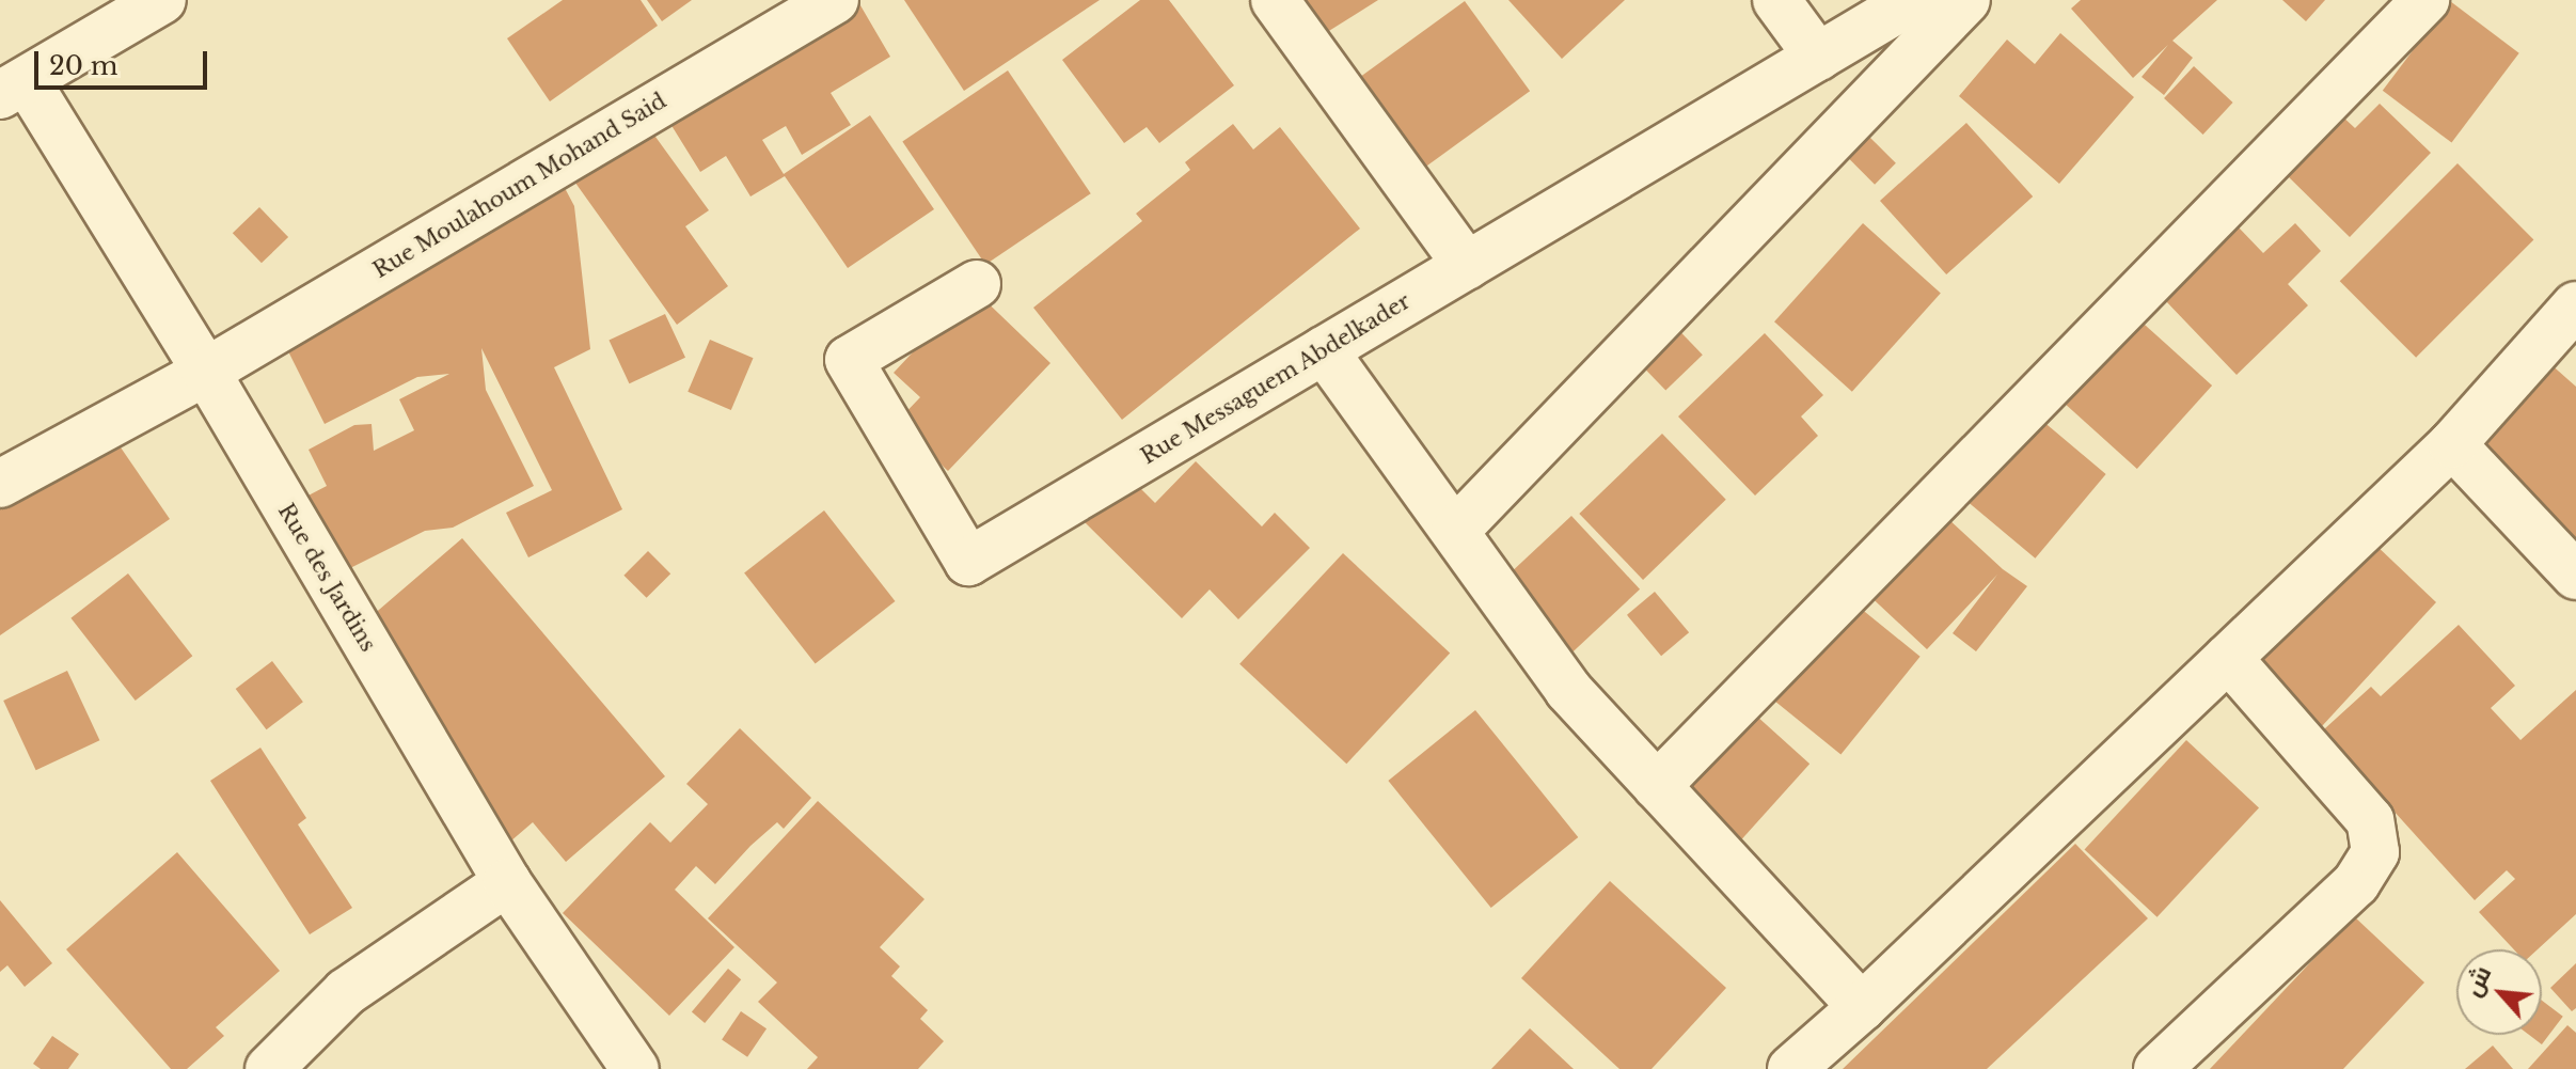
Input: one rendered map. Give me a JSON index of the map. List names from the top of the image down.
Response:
{
  "streets": {
    "street": ["Rue Moulahoum Mohand Said", "Rue Messaguem Abdelkader", "Rue des Jardins"]
  },
  "crossings": [
    ["Rue Moulahoum Mohand Said", "Rue des Jardins"]
  ],
  "scale_bar": "20 m",
  "north": "top left"
}
